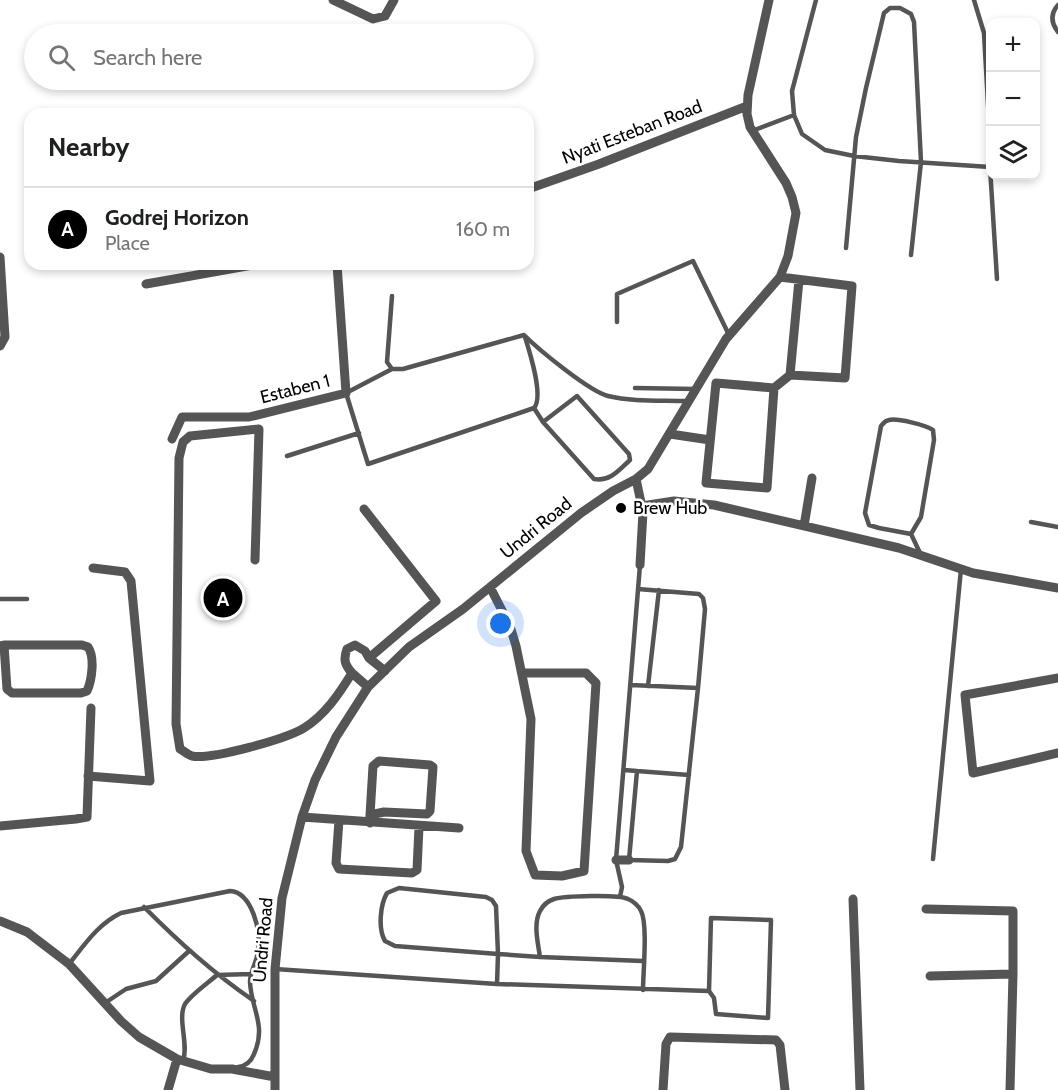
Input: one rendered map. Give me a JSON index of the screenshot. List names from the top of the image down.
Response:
{
  "streets": {
    "street": ["Nyati Esteban Road", "Estaben 1", "Undri Road"]
  },
  "crossings": [
    ["Nyati Esteban Road", "Undri Road"]
  ],
  "places": ["Brew Hub"],
  "page": {
    "map_buttons": ["+", "−"],
    "search": "Search here",
    "heading": "Nearby",
    "list": [
      {
        "mark": "A",
        "name": "Godrej Horizon",
        "note": "Place",
        "value": "160 m"
      }
    ],
    "pins": "A"
  }
}
